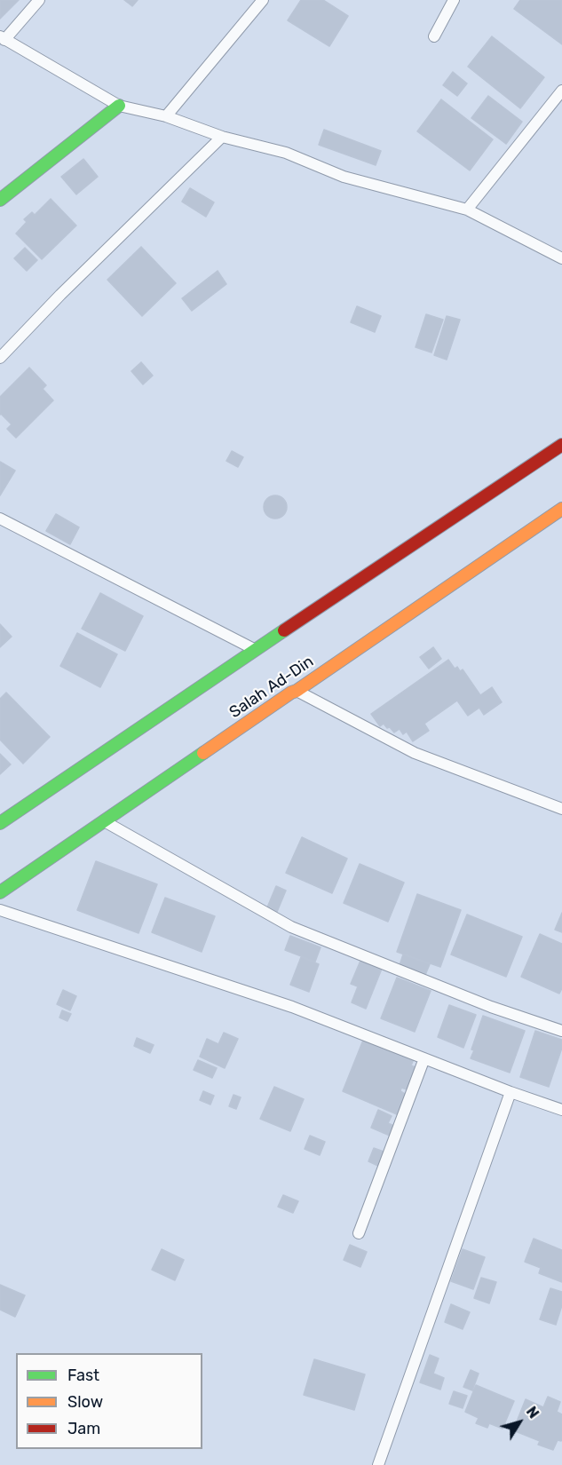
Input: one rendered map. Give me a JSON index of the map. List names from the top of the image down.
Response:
{
  "streets": {
    "main road": ["Salah Ad-Din"]
  },
  "legend": ["Fast", "Slow", "Jam"],
  "north": "top right"
}
